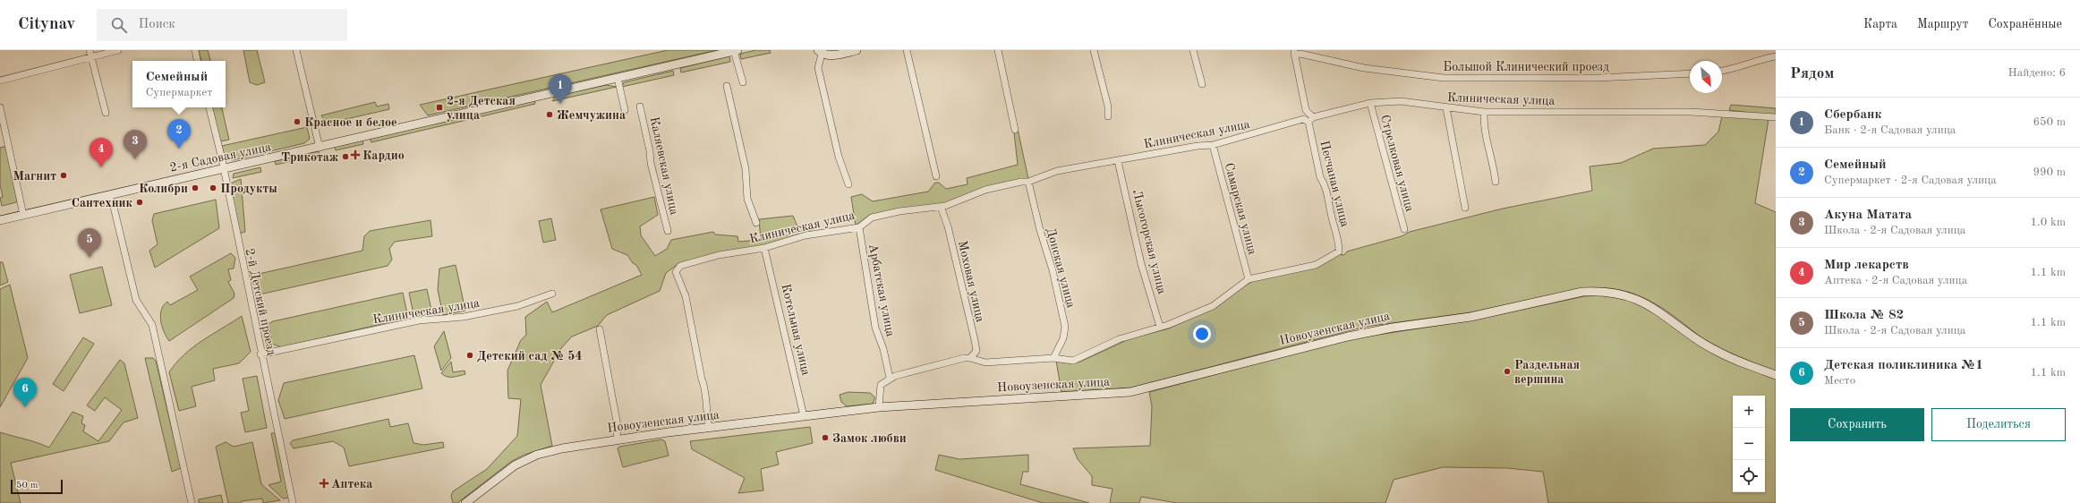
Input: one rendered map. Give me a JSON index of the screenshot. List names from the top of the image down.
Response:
{
  "streets": {
    "main road": ["2-я Садовая улица", "Новоузенская улица"],
    "street": [
      "Большой Клинический проезд",
      "Клиническая улица",
      "Стрелковая улица",
      "Каляевская улица",
      "Песчаная улица",
      "Самарская улица",
      "Лысогорская улица",
      "Донская улица",
      "Моховая улица",
      "Арбатская улица",
      "2-й Детский проезд",
      "Котельная улица"
    ]
  },
  "crossings": [
    ["Большой Клинический проезд", "Песчаная улица"],
    ["Клиническая улица", "Стрелковая улица"],
    ["Клиническая улица", "Песчаная улица"],
    ["Клиническая улица", "Самарская улица"],
    ["Клиническая улица", "Лысогорская улица"],
    ["Клиническая улица", "Донская улица"],
    ["Клиническая улица", "Моховая улица"],
    ["Клиническая улица", "Арбатская улица"],
    ["Клиническая улица", "2-й Детский проезд"],
    ["Клиническая улица", "Новоузенская улица"],
    ["Клиническая улица", "Котельная улица"],
    ["2-я Садовая улица", "2-й Детский проезд"],
    ["Песчаная улица", "Новоузенская улица"],
    ["Самарская улица", "Новоузенская улица"],
    ["Лысогорская улица", "Новоузенская улица"],
    ["Донская улица", "Новоузенская улица"],
    ["Моховая улица", "Новоузенская улица"],
    ["Арбатская улица", "Новоузенская улица"],
    ["Новоузенская улица", "Котельная улица"]
  ],
  "places": {
    "transit": ["2-я Детская улица"],
    "other": [
      "Жемчужина",
      "Красное и белое",
      "Трикотаж",
      "Магнит",
      "Колибри",
      "Продукты",
      "Сантехник",
      "Детский сад № 54",
      "Раздельная вершина",
      "Замок любви"
    ],
    "health": ["Кардио", "Аптека"]
  },
  "scale_bar": "50 m",
  "north": "bottom right",
  "page": {
    "header": "Citynav",
    "search": "Поиск",
    "nav": ["Карта", "Маршрут", "Сохранённые"],
    "heading": ["Рядом", "Найдено: 6"],
    "popup": ["Семейный", "Супермаркет"],
    "pins": [
      "1",
      "2",
      "3",
      "4",
      "5",
      "6"
    ],
    "list": [
      {
        "mark": "1",
        "name": "Сбербанк",
        "note": "Банк · 2-я Садовая улица",
        "value": "650 m"
      },
      {
        "mark": "2",
        "name": "Семейный",
        "note": "Супермаркет · 2-я Садовая улица",
        "value": "990 m"
      },
      {
        "mark": "3",
        "name": "Акуна Матата",
        "note": "Школа · 2-я Садовая улица",
        "value": "1.0 km"
      },
      {
        "mark": "4",
        "name": "Мир лекарств",
        "note": "Аптека · 2-я Садовая улица",
        "value": "1.1 km"
      },
      {
        "mark": "5",
        "name": "Школа № 82",
        "note": "Школа · 2-я Садовая улица",
        "value": "1.1 km"
      },
      {
        "mark": "6",
        "name": "Детская поликлиника №1",
        "note": "Место",
        "value": "1.1 km"
      }
    ],
    "map_buttons": ["+", "−"],
    "buttons": ["Сохранить", "Поделиться"],
    "scale": "50 m"
  }
}
